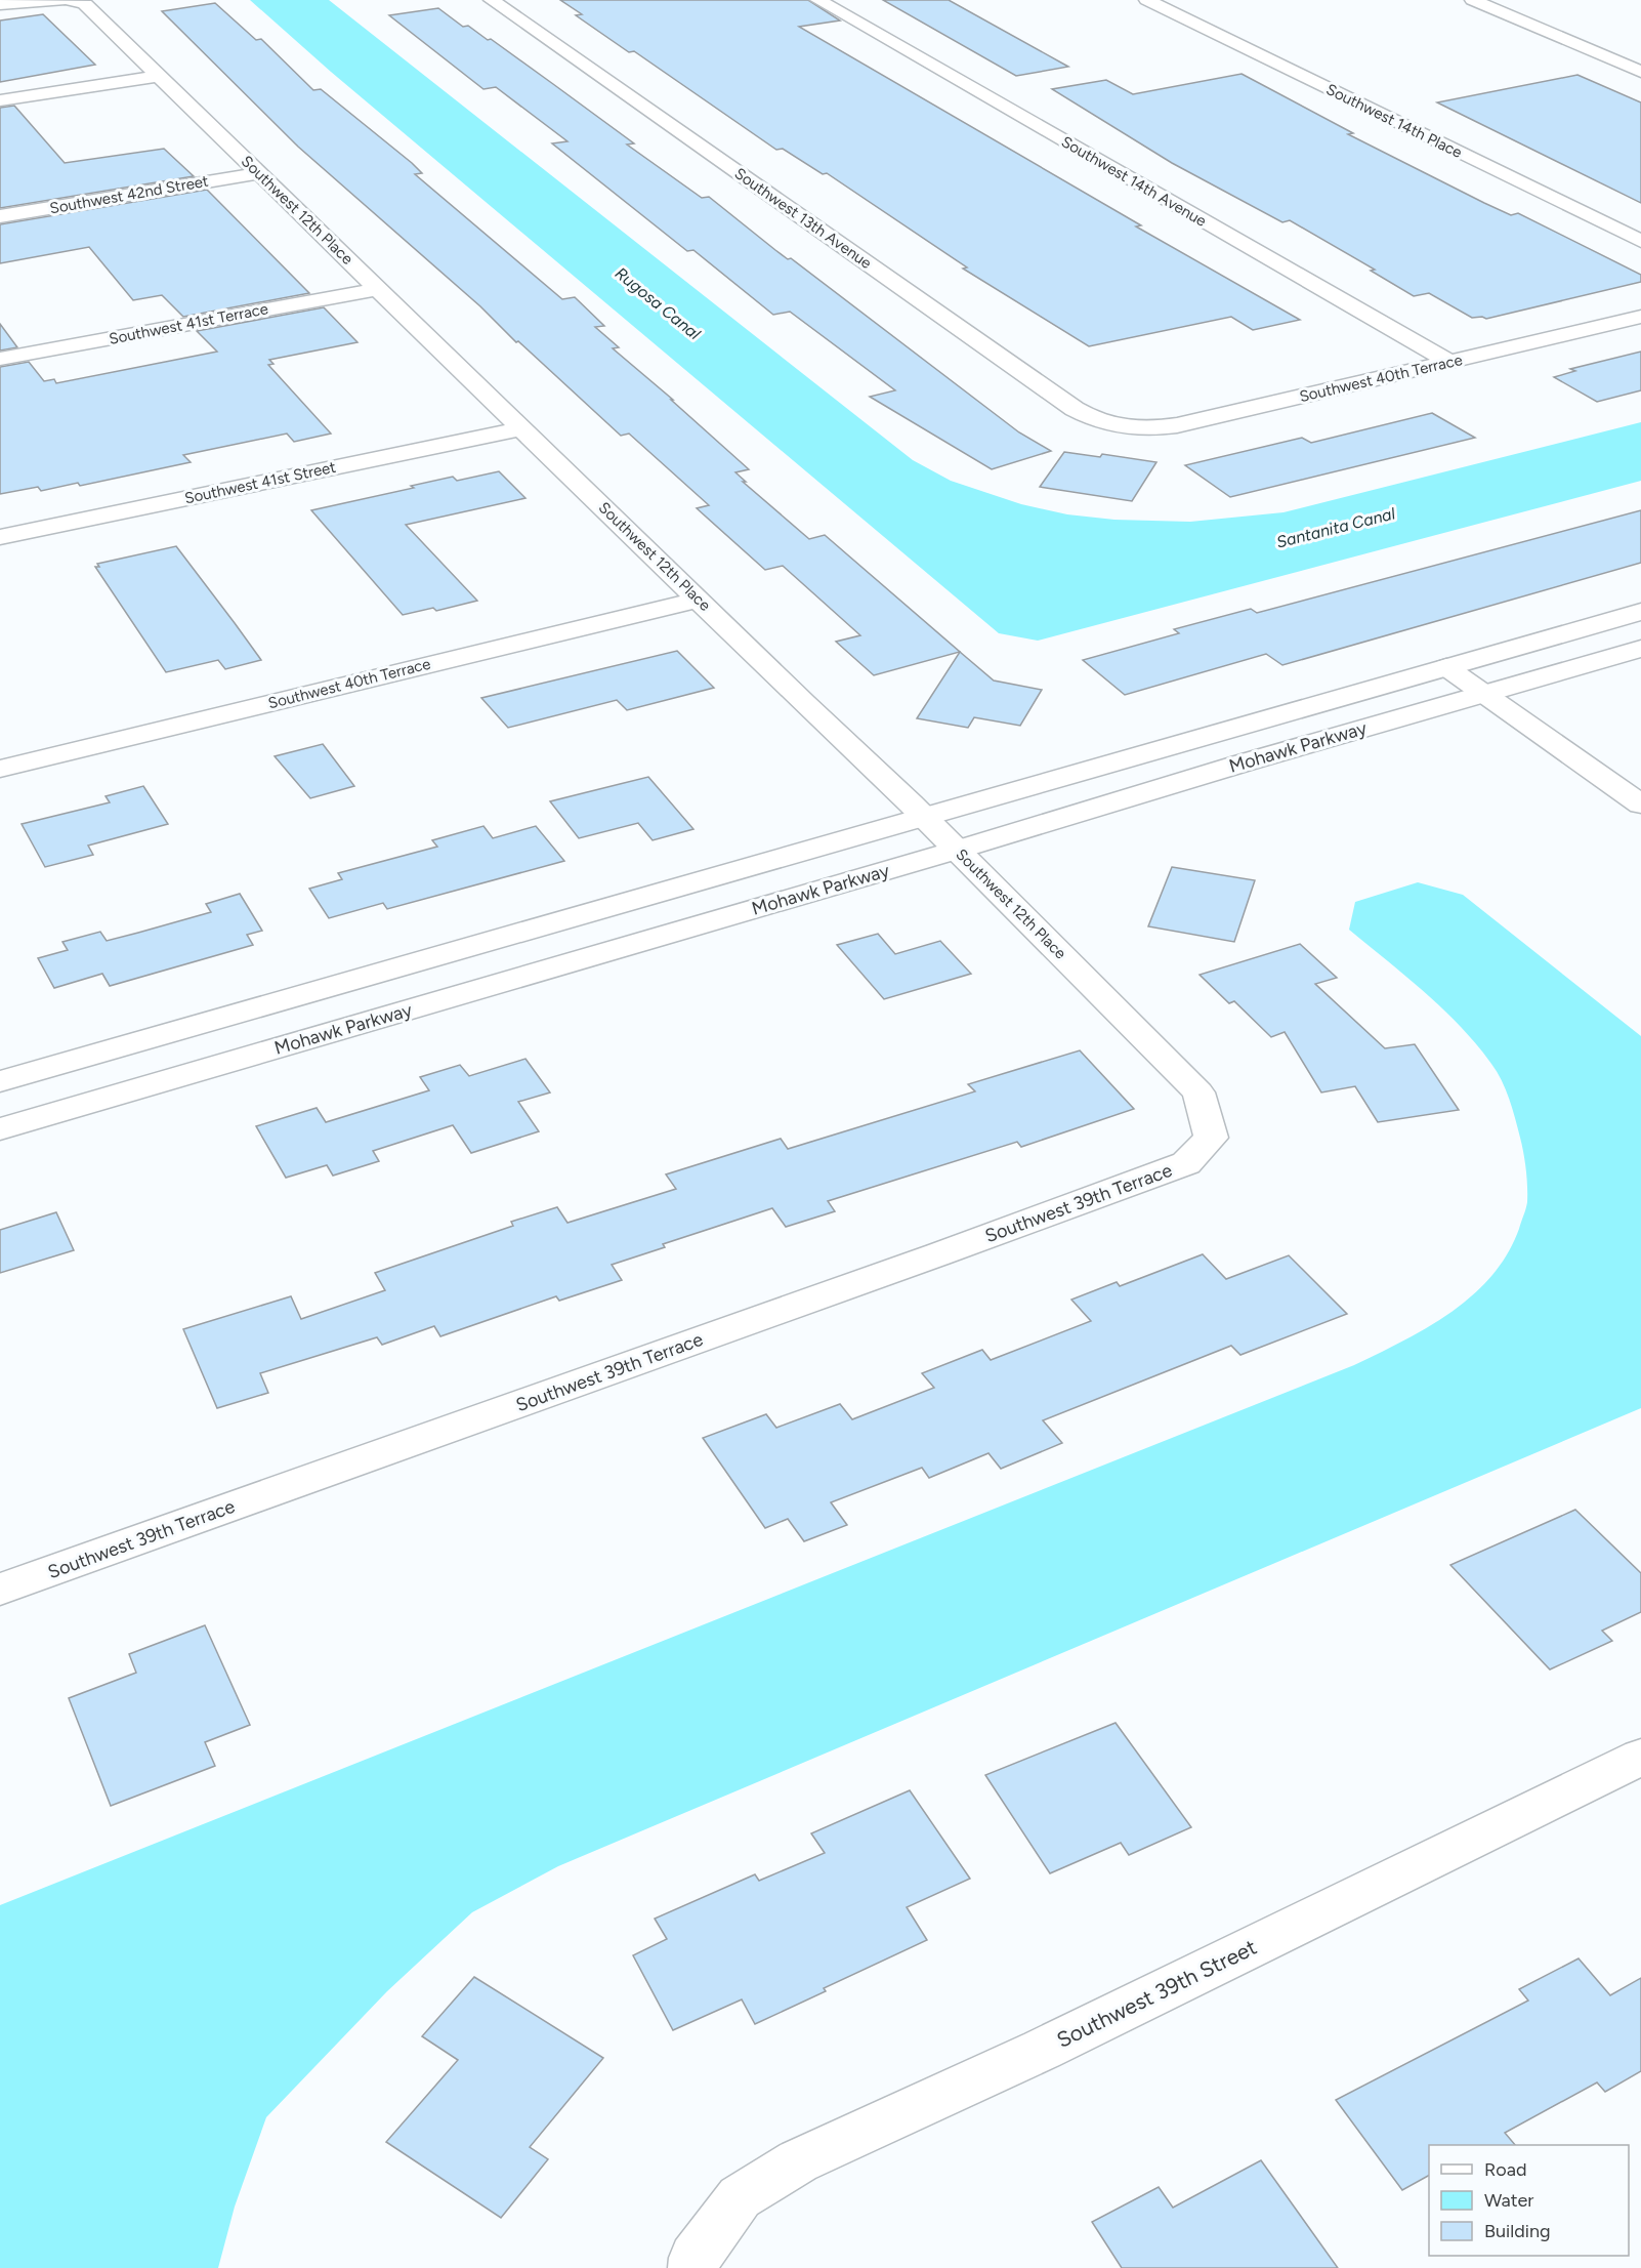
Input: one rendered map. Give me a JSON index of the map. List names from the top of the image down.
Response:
{
  "streets": {
    "street": [
      "Southwest 14th Place",
      "Southwest 14th Avenue",
      "Southwest 42nd Street",
      "Southwest 12th Place",
      "Southwest 13th Avenue",
      "Southwest 41st Terrace",
      "Southwest 40th Terrace",
      "Southwest 41st Street",
      "Mohawk Parkway",
      "Southwest 39th Terrace",
      "Southwest 39th Street"
    ]
  },
  "crossings": [
    ["Southwest 14th Avenue", "Southwest 40th Terrace"],
    ["Southwest 42nd Street", "Southwest 12th Place"],
    ["Southwest 12th Place", "Southwest 41st Terrace"],
    ["Southwest 12th Place", "Southwest 40th Terrace"],
    ["Southwest 12th Place", "Southwest 41st Street"],
    ["Southwest 12th Place", "Mohawk Parkway"],
    ["Southwest 12th Place", "Southwest 39th Terrace"],
    ["Southwest 13th Avenue", "Southwest 40th Terrace"]
  ],
  "water": ["Rugosa Canal", "Santanita Canal"],
  "legend": ["Road", "Water", "Building"]
}
